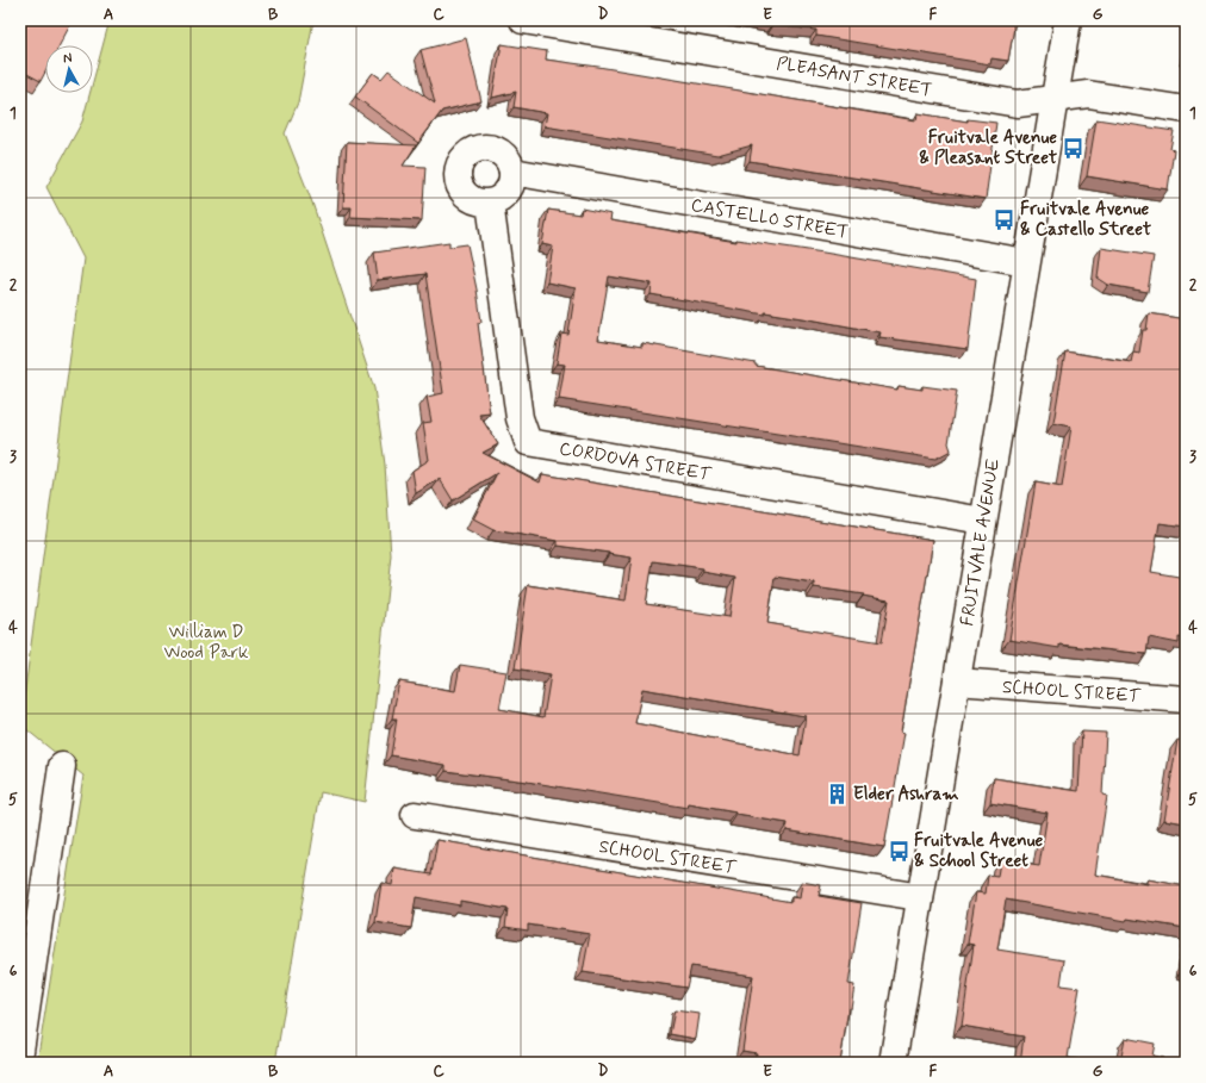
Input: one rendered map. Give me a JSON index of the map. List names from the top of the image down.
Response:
{
  "streets": {
    "street": [
      "PLEASANT STREET",
      "CASTELLO STREET",
      "CORDOVA STREET",
      "FRUITVALE AVENUE",
      "SCHOOL STREET"
    ]
  },
  "crossings": [
    ["PLEASANT STREET", "FRUITVALE AVENUE"],
    ["CASTELLO STREET", "CORDOVA STREET"],
    ["CASTELLO STREET", "FRUITVALE AVENUE"],
    ["CORDOVA STREET", "FRUITVALE AVENUE"],
    ["FRUITVALE AVENUE", "SCHOOL STREET"]
  ],
  "parks": ["William D Wood Park"],
  "places": {
    "bus stop": ["Fruitvale Avenue & Pleasant Street", "Fruitvale Avenue & Castello Street", "Fruitvale Avenue & School Street"],
    "building": ["Elder Ashram"]
  },
  "north": "top",
  "grid": {
    "columns": [
      "A",
      "B",
      "C",
      "D",
      "E",
      "F",
      "G"
    ],
    "rows": [
      "1",
      "2",
      "3",
      "4",
      "5",
      "6"
    ]
  }
}
